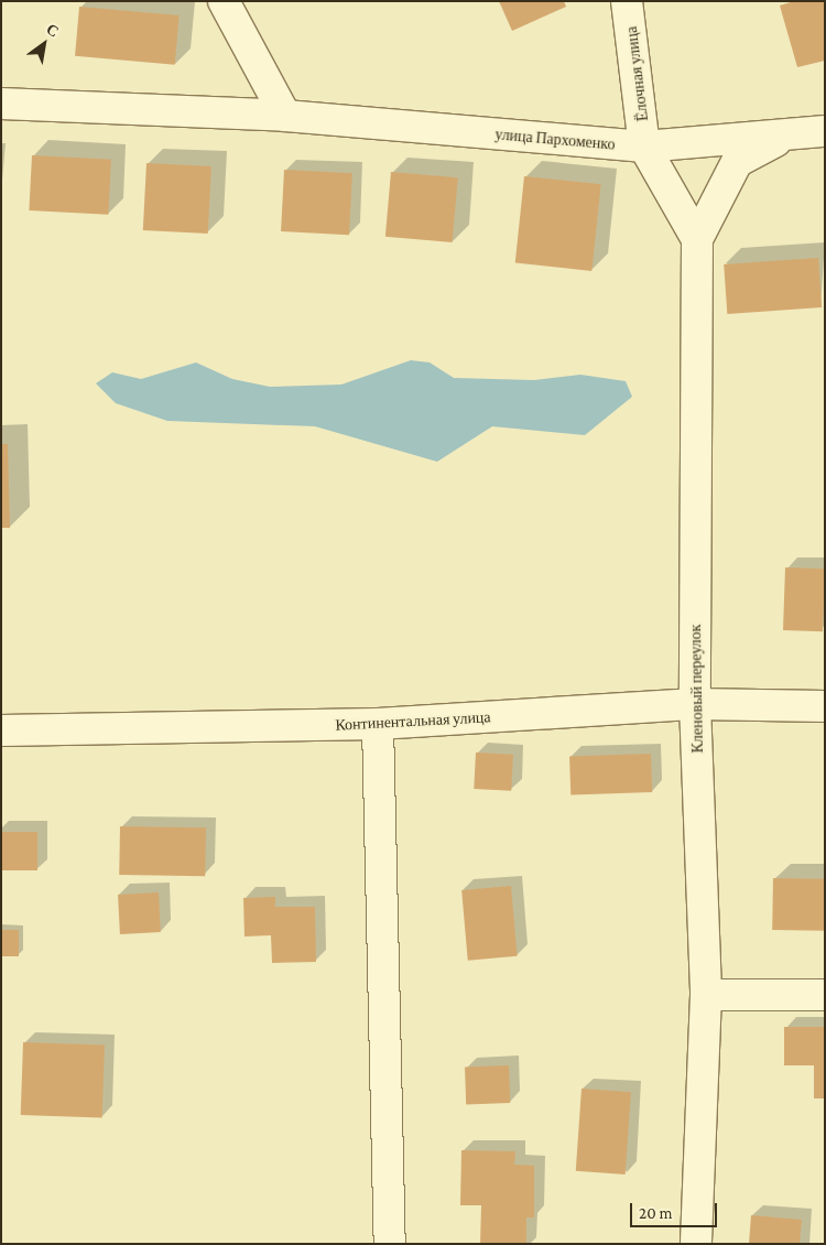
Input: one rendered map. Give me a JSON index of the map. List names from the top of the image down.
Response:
{
  "streets": {
    "street": [
      "Ёлочная улица",
      "улица Пархоменко",
      "Кленовый переулок",
      "Континентальная улица"
    ]
  },
  "crossings": [
    ["Ёлочная улица", "улица Пархоменко"],
    ["Кленовый переулок", "Континентальная улица"]
  ],
  "scale_bar": "20 m",
  "north": "top right"
}
